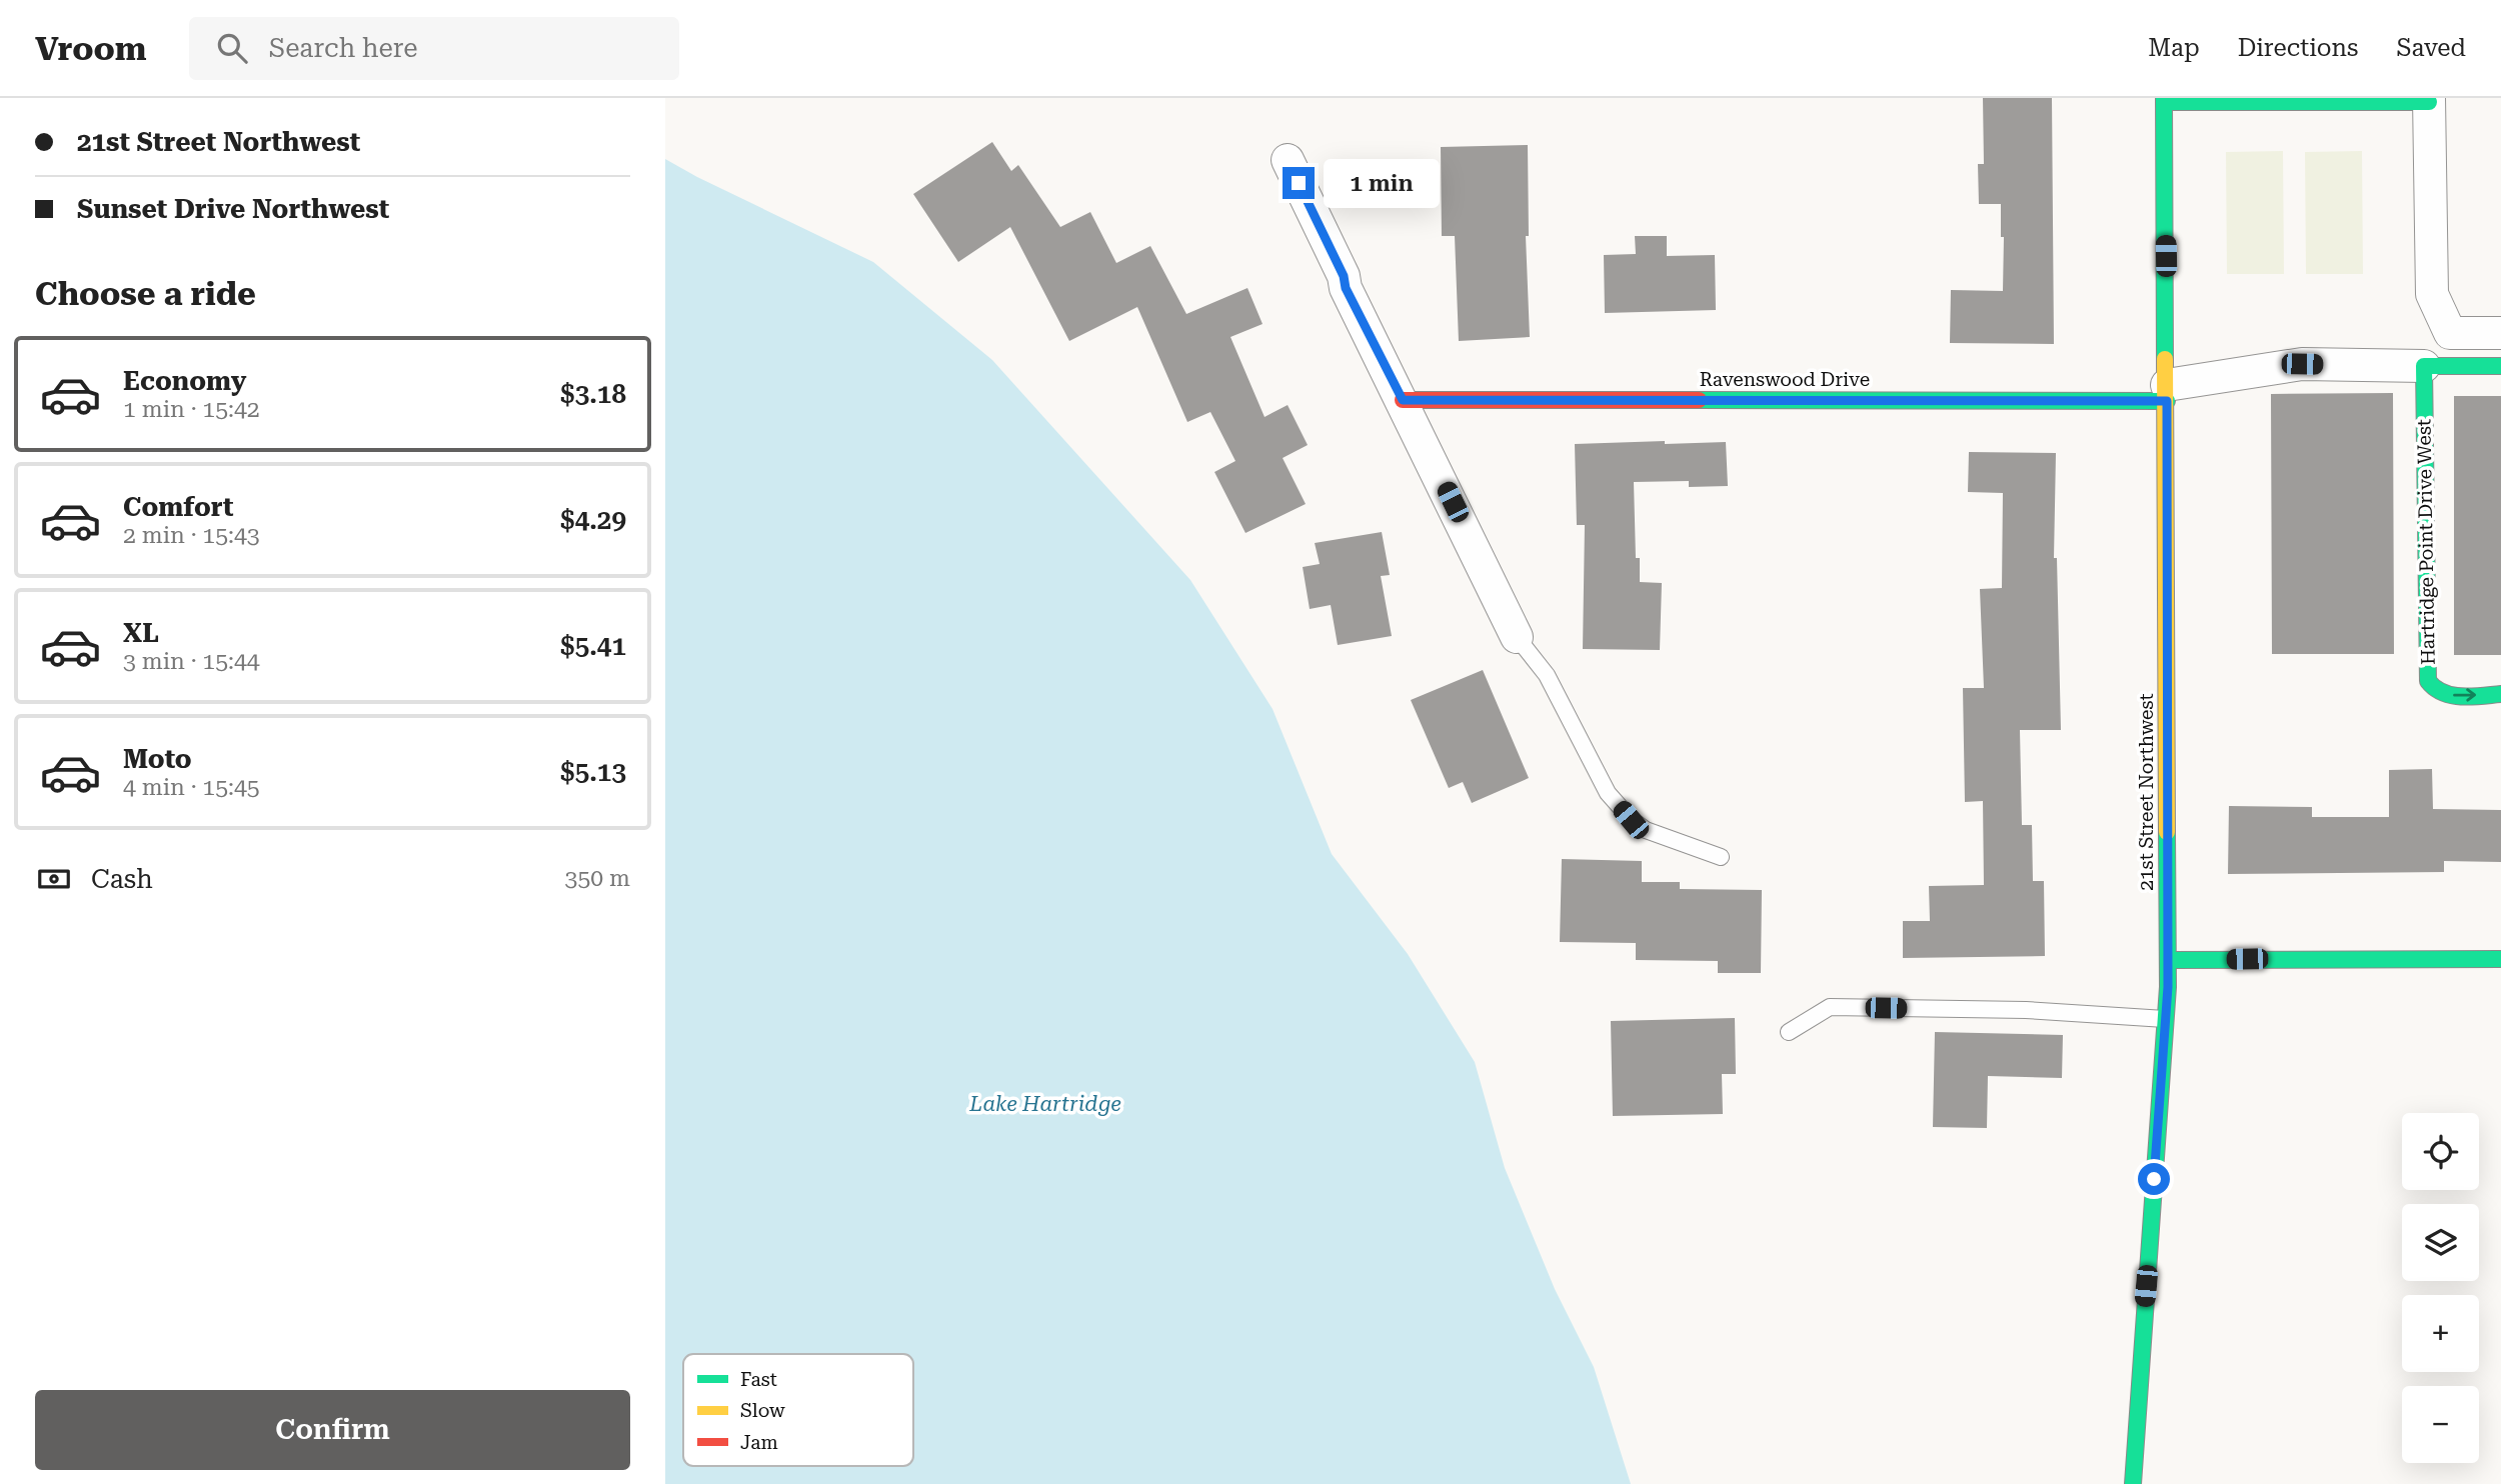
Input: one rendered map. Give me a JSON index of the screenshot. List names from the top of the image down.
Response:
{
  "streets": {
    "street": ["Ravenswood Drive", "Hartridge Point Drive West", "21st Street Northwest"]
  },
  "crossings": [
    ["Ravenswood Drive", "21st Street Northwest"]
  ],
  "one_way": ["Hartridge Point Drive West"],
  "water": ["Lake Hartridge"],
  "legend": ["Fast", "Slow", "Jam"],
  "page": {
    "header": "Vroom",
    "search": "Search here",
    "nav": ["Map", "Directions", "Saved"],
    "banner": ["21st Street Northwest", "Sunset Drive Northwest"],
    "bubble": "1 min",
    "heading": "Choose a ride",
    "list": [
      {
        "name": "Economy",
        "note": "1 min · 15:42",
        "value": "$3.18"
      },
      {
        "name": "Comfort",
        "note": "2 min · 15:43",
        "value": "$4.29"
      },
      {
        "name": "XL",
        "note": "3 min · 15:44",
        "value": "$5.41"
      },
      {
        "name": "Moto",
        "note": "4 min · 15:45",
        "value": "$5.13"
      }
    ],
    "pay": ["Cash", "350 m"],
    "map_buttons": ["+", "−"],
    "buttons": "Confirm"
  }
}
